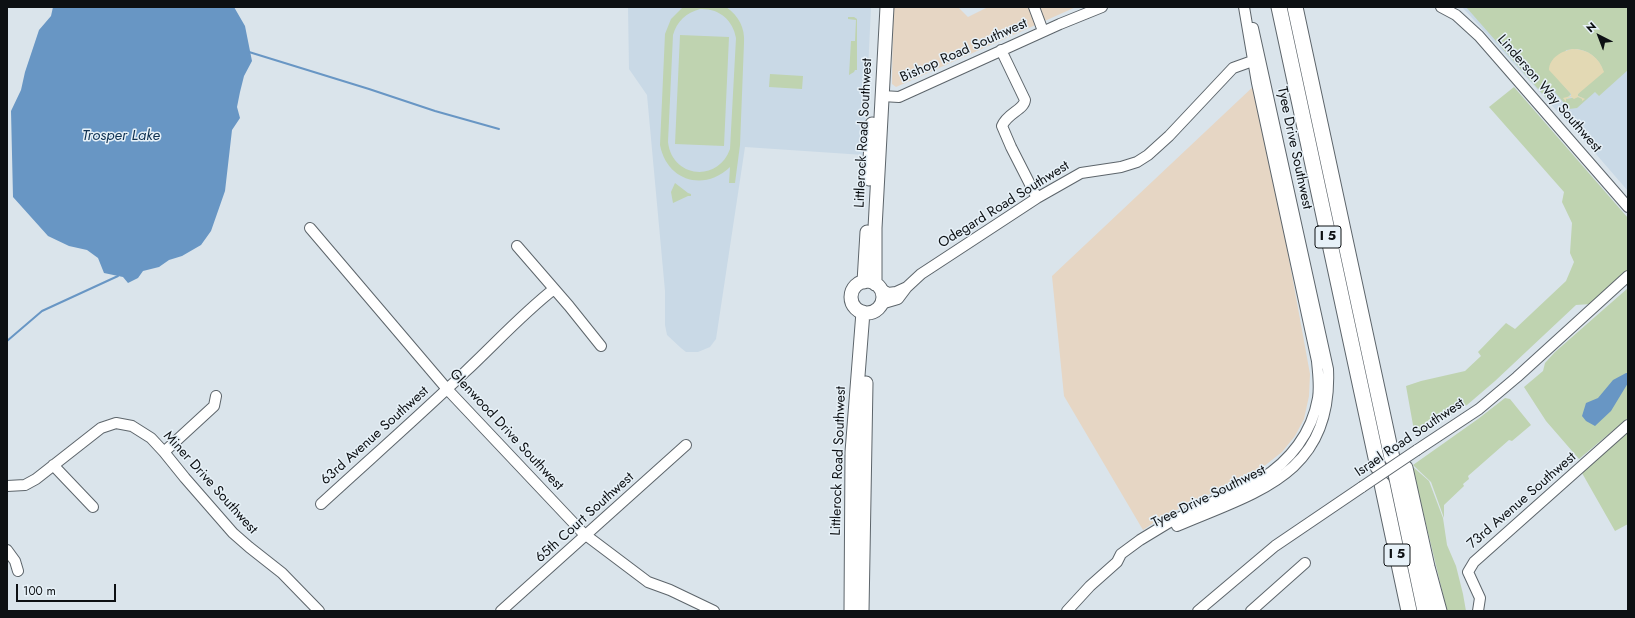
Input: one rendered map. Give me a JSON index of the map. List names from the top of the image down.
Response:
{
  "streets": {
    "highway": ["I 5"],
    "main road": ["Littlerock Road Southwest"],
    "street": [
      "Bishop Road Southwest",
      "Linderson Way Southwest",
      "Tyee Drive Southwest",
      "Odegard Road Southwest",
      "Glenwood Drive Southwest",
      "63rd Avenue Southwest",
      "Israel Road Southwest",
      "Miner Drive Southwest",
      "73rd Avenue Southwest",
      "65th Court Southwest"
    ]
  },
  "crossings": [
    ["Bishop Road Southwest", "Littlerock Road Southwest"],
    ["Littlerock Road Southwest", "Odegard Road Southwest"],
    ["Tyee Drive Southwest", "Odegard Road Southwest"],
    ["Glenwood Drive Southwest", "63rd Avenue Southwest"],
    ["Glenwood Drive Southwest", "65th Court Southwest"]
  ],
  "water": ["Trosper Lake"],
  "scale_bar": "100 m",
  "north": "top left"
}
